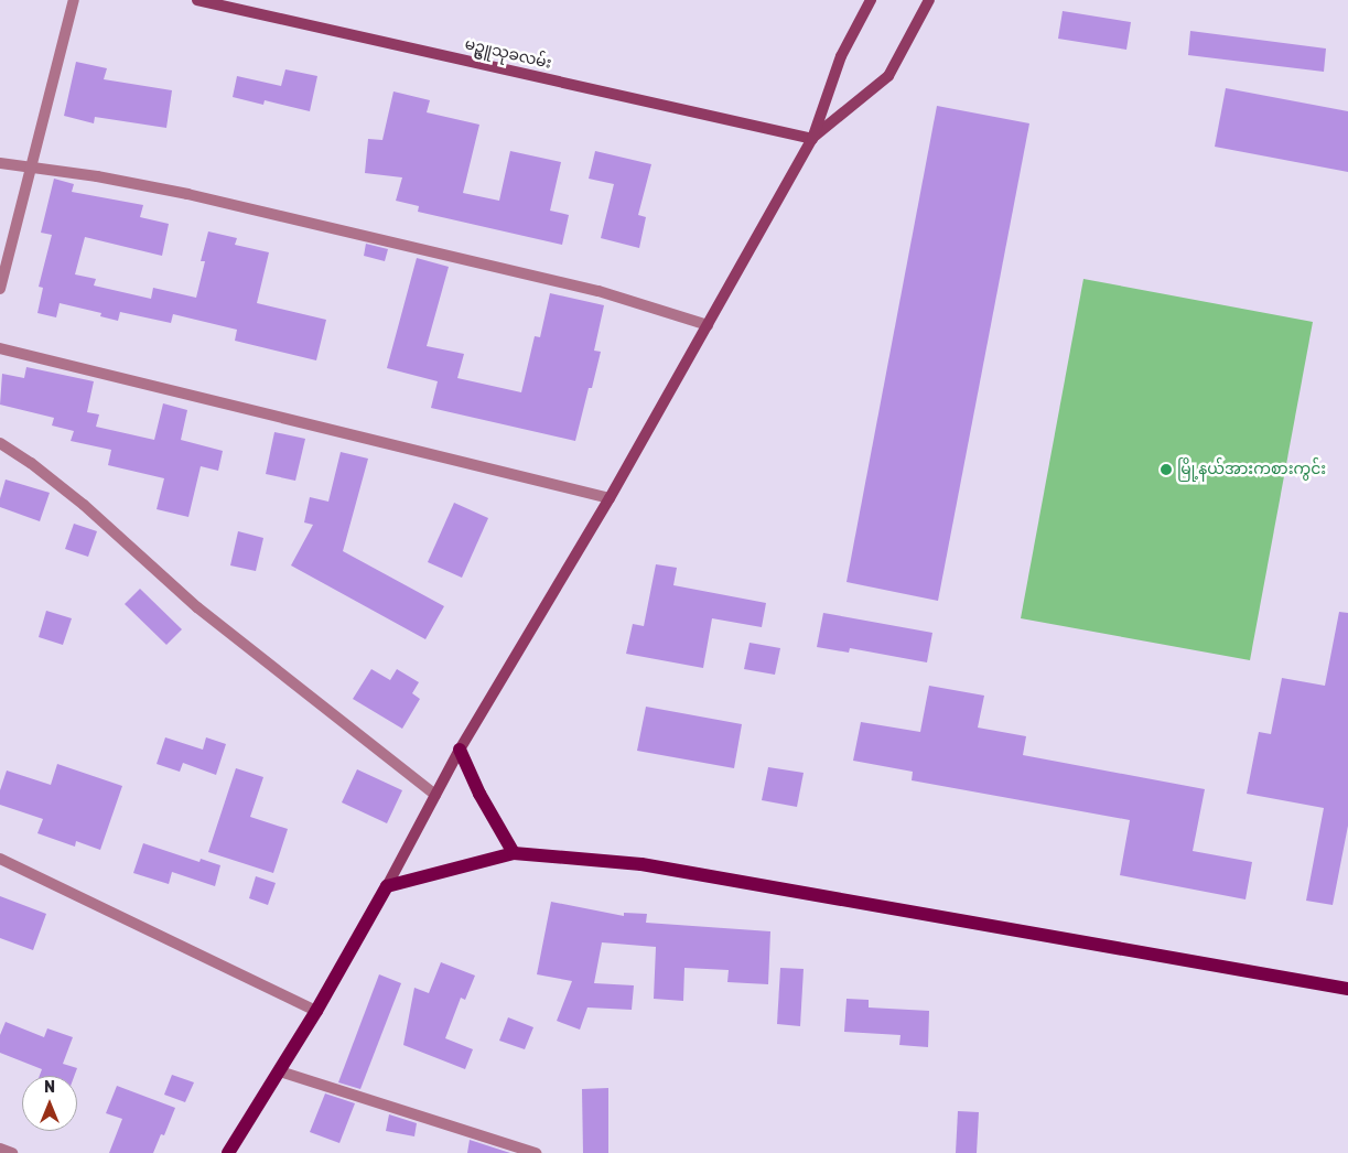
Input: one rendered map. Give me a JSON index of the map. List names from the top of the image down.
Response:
{
  "streets": {
    "street": ["မဥ္ဇူသုခလမ်း"]
  },
  "places": ["မြို့နယ်အားကစားကွင်း"],
  "north": "top"
}
